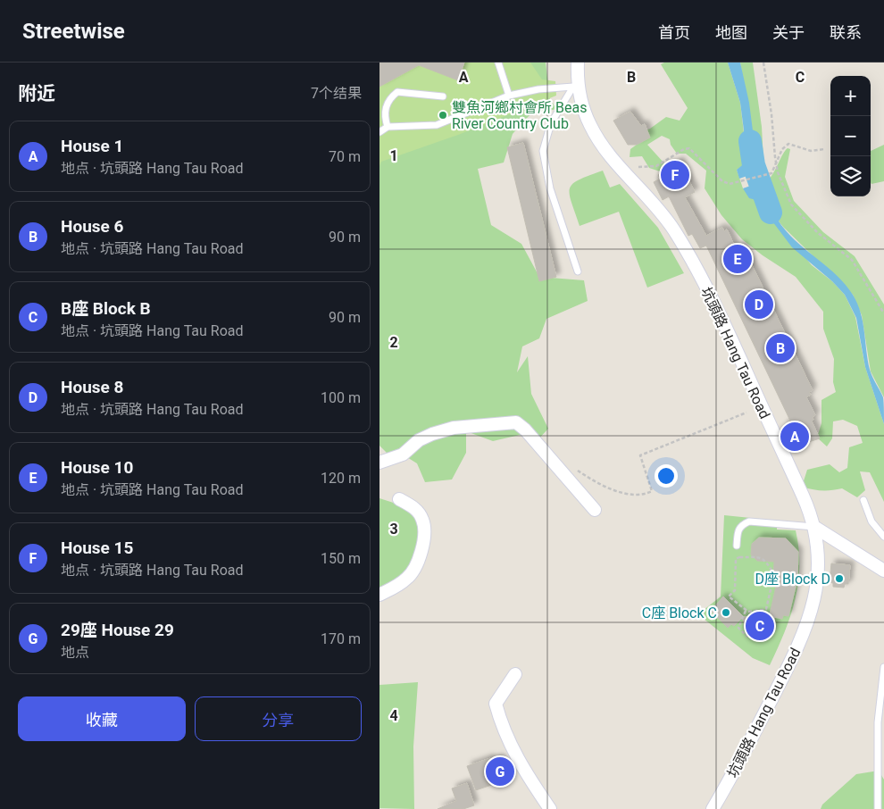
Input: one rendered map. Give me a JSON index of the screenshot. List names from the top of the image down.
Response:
{
  "streets": {
    "street": ["坑頭路 Hang Tau Road"]
  },
  "places": ["雙魚河鄉村會所 Beas River Country Club", "D座 Block D", "C座 Block C"],
  "page": {
    "header": "Streetwise",
    "nav": [
      "首页",
      "地图",
      "关于",
      "联系"
    ],
    "heading": ["附近", "7个结果"],
    "map_buttons": ["+", "−"],
    "list": [
      {
        "mark": "A",
        "name": "House 1",
        "note": "地点 · 坑頭路 Hang Tau Road",
        "value": "70 m"
      },
      {
        "mark": "B",
        "name": "House 6",
        "note": "地点 · 坑頭路 Hang Tau Road",
        "value": "90 m"
      },
      {
        "mark": "C",
        "name": "B座 Block B",
        "note": "地点 · 坑頭路 Hang Tau Road",
        "value": "90 m"
      },
      {
        "mark": "D",
        "name": "House 8",
        "note": "地点 · 坑頭路 Hang Tau Road",
        "value": "100 m"
      },
      {
        "mark": "E",
        "name": "House 10",
        "note": "地点 · 坑頭路 Hang Tau Road",
        "value": "120 m"
      },
      {
        "mark": "F",
        "name": "House 15",
        "note": "地点 · 坑頭路 Hang Tau Road",
        "value": "150 m"
      },
      {
        "mark": "G",
        "name": "29座 House 29",
        "note": "地点",
        "value": "170 m"
      }
    ],
    "pins": [
      "F",
      "E",
      "D",
      "B",
      "A",
      "C",
      "G"
    ],
    "buttons": ["收藏", "分享"]
  },
  "grid": {
    "columns": ["A", "B", "C"],
    "rows": [
      "1",
      "2",
      "3",
      "4"
    ]
  }
}
